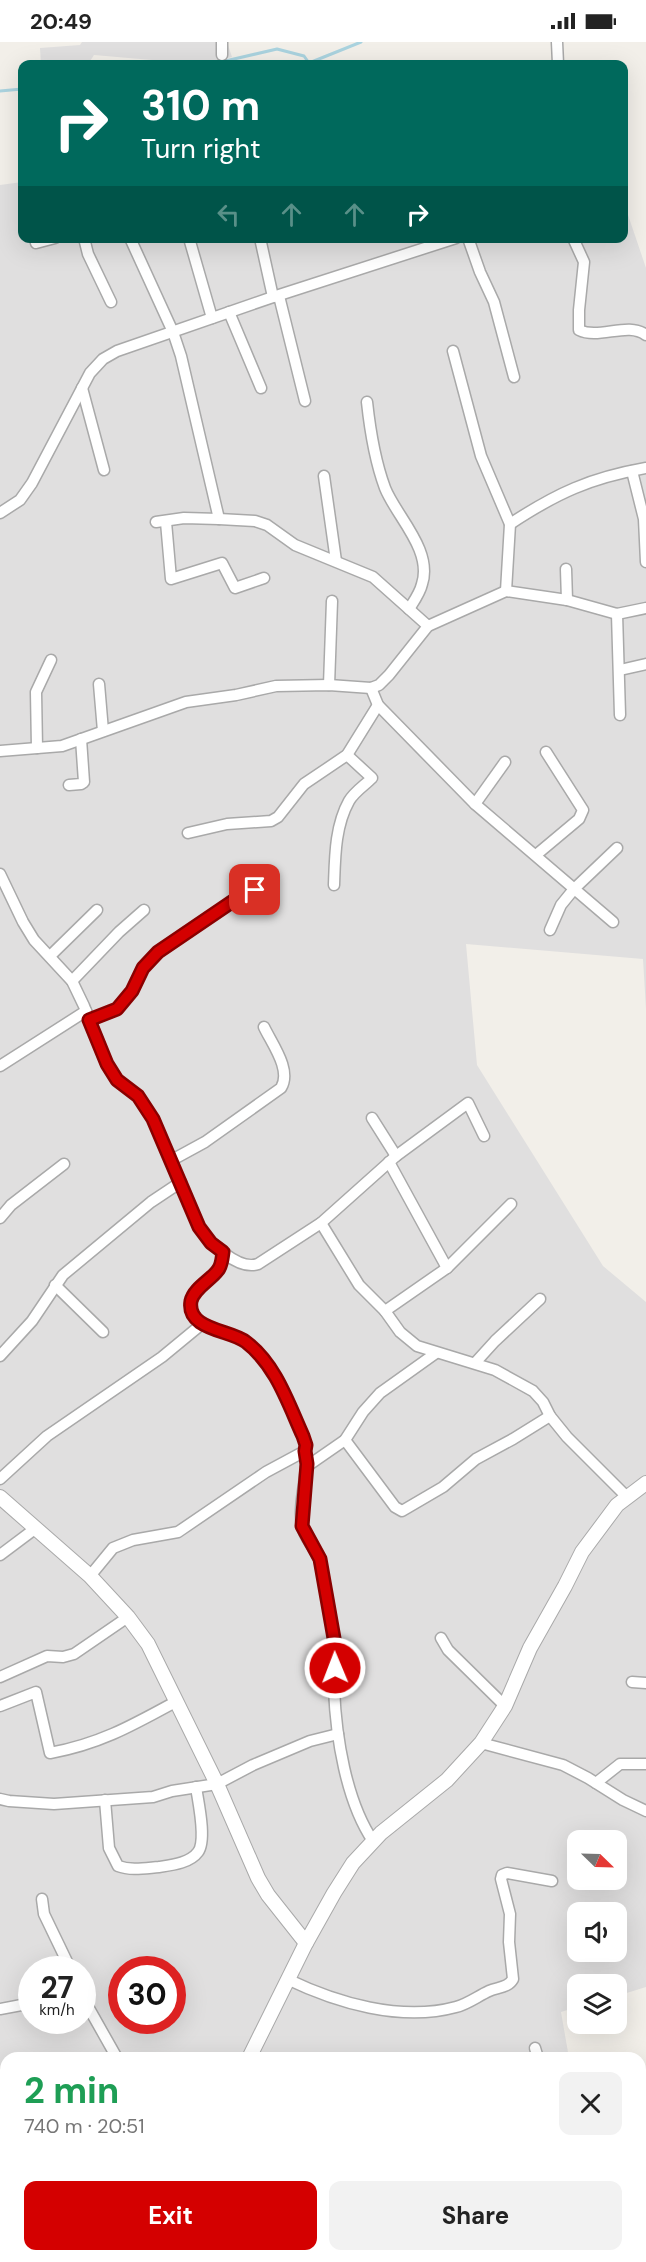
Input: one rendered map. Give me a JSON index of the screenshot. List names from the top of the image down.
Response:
{
  "north": "bottom right",
  "page": {
    "status": "20:49",
    "turn": ["310 m", "Turn right"],
    "speed": "27 km/h",
    "limit": "30",
    "heading": ["2 min", "740 m · 20:51"],
    "buttons": ["Exit", "Share"]
  }
}
